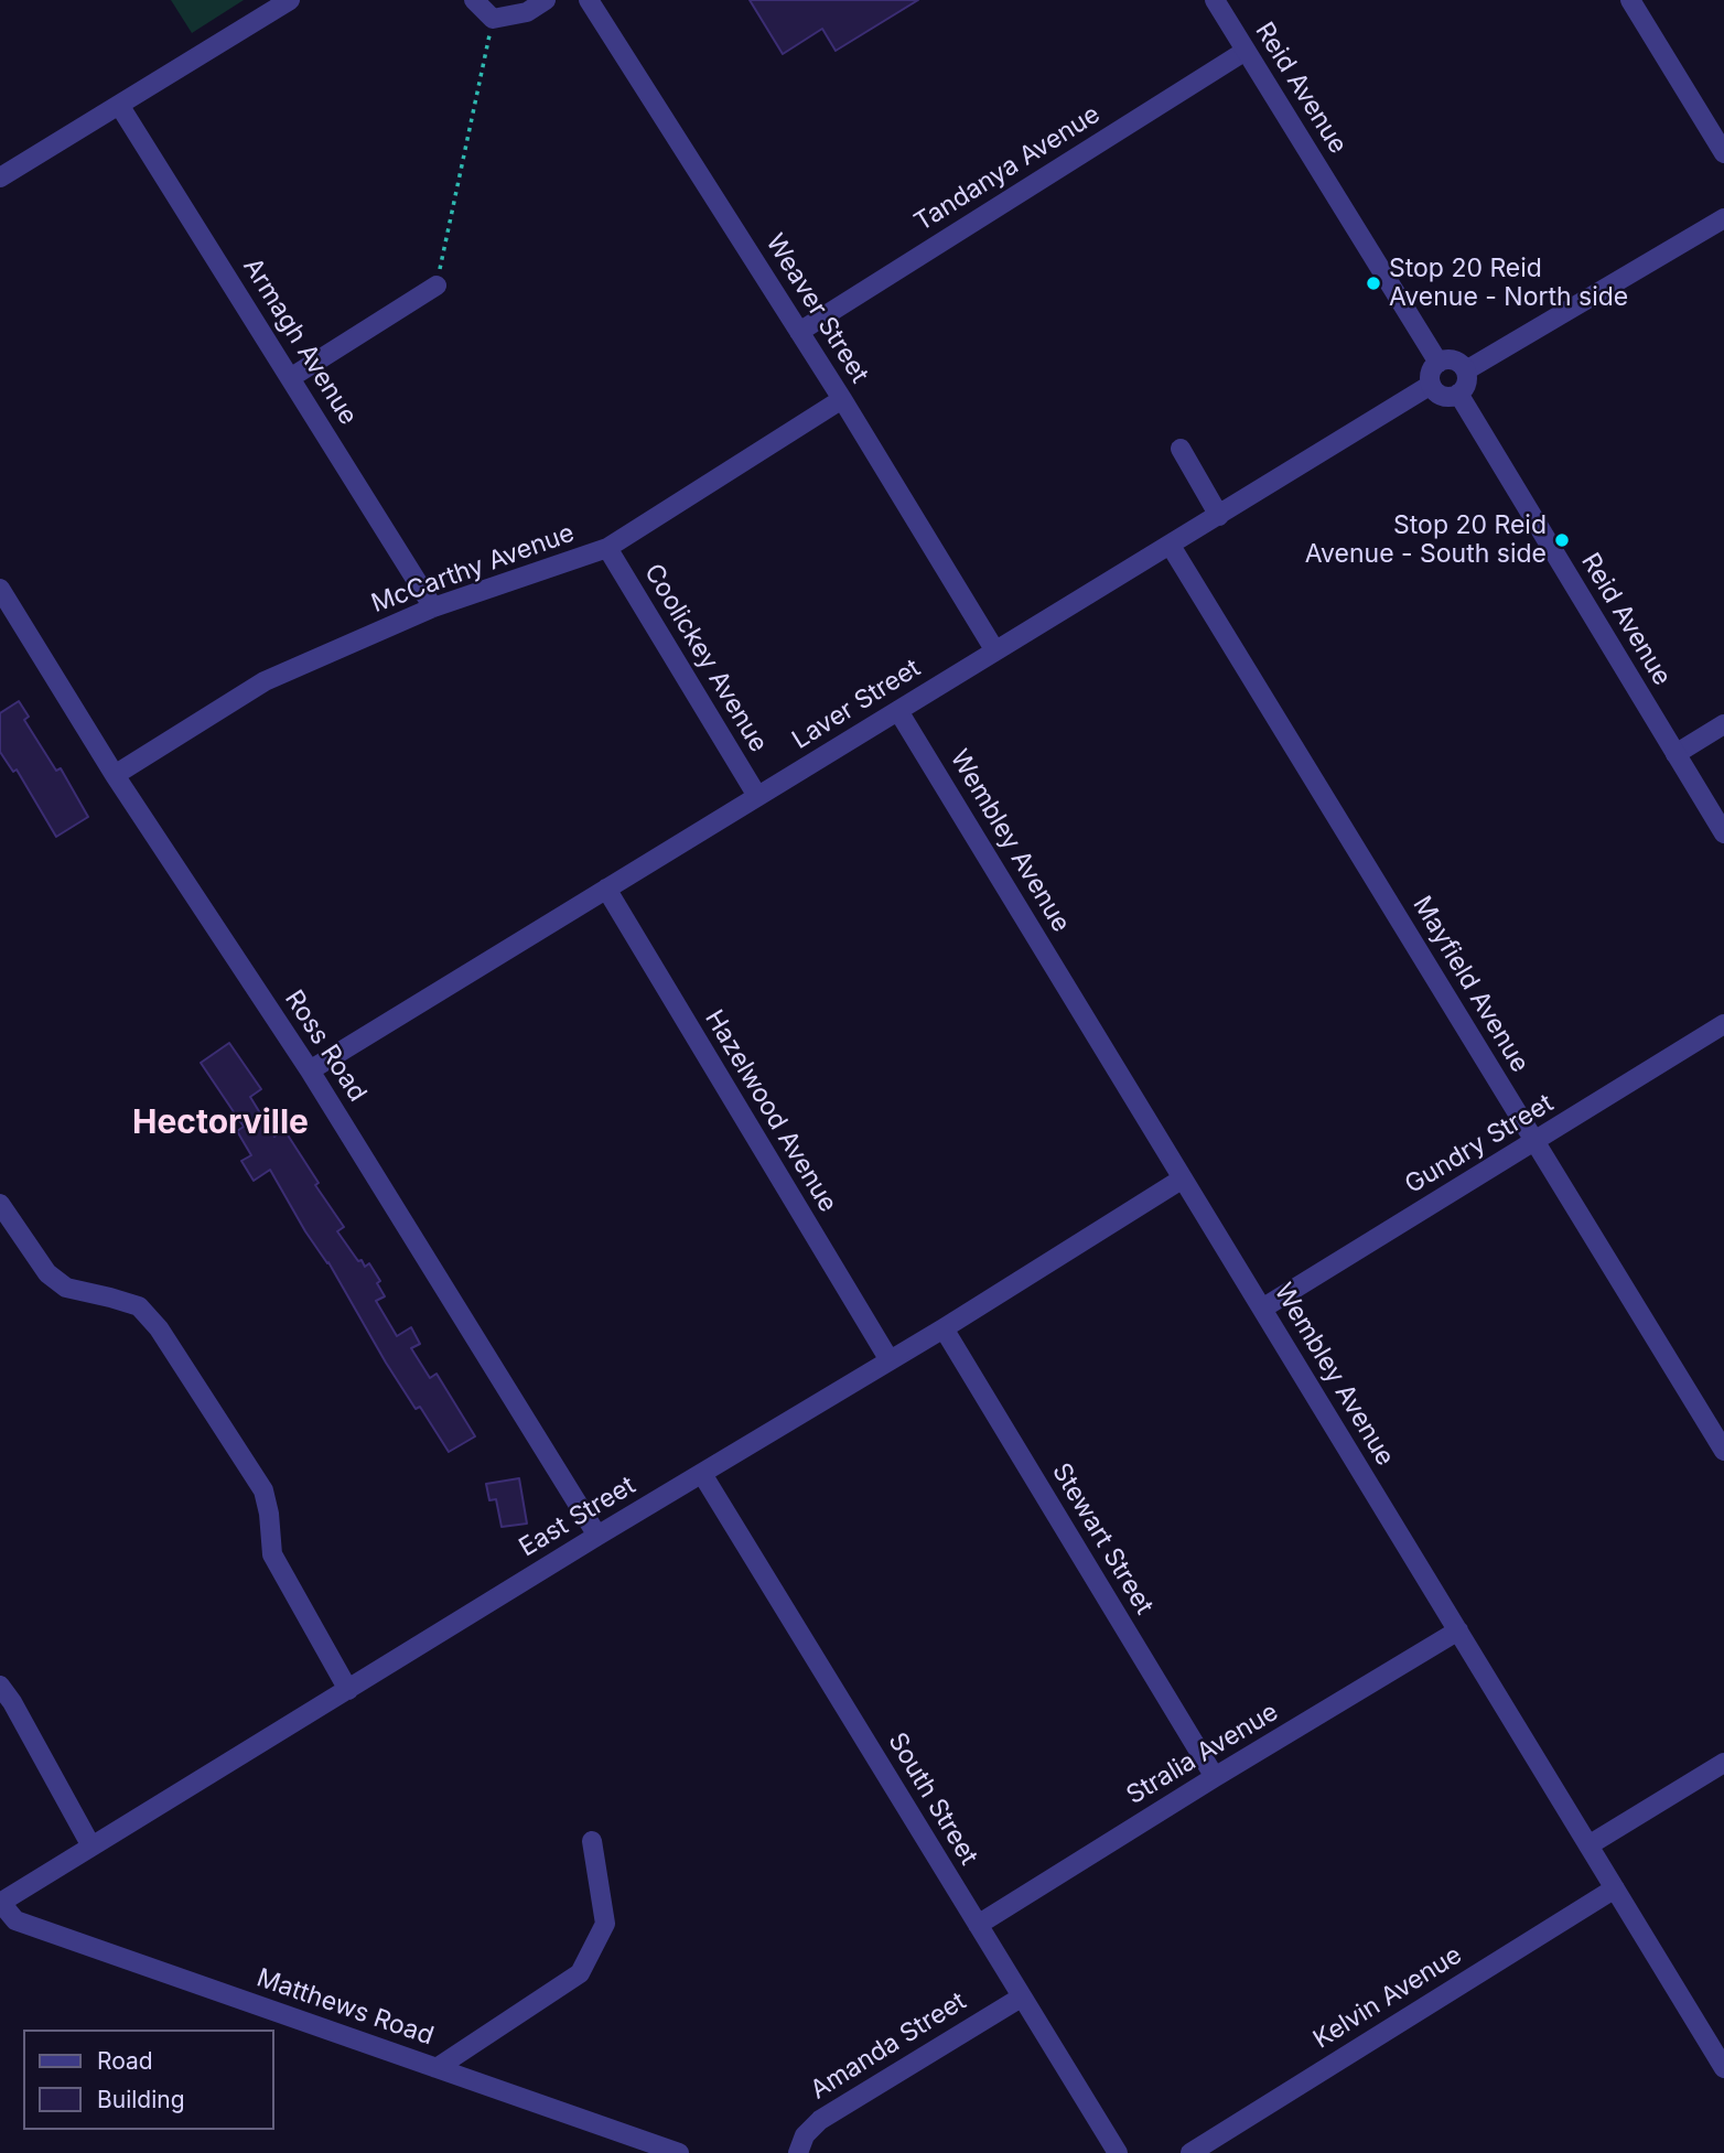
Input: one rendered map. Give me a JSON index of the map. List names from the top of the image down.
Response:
{
  "streets": {
    "street": [
      "Reid Avenue",
      "Tandanya Avenue",
      "Weaver Street",
      "Armagh Avenue",
      "McCarthy Avenue",
      "Coolickey Avenue",
      "Laver Street",
      "Wembley Avenue",
      "Mayfield Avenue",
      "Ross Road",
      "Hazelwood Avenue",
      "Gundry Street",
      "East Street",
      "Stewart Street",
      "Stralia Avenue",
      "South Street",
      "Kelvin Avenue",
      "Matthews Road",
      "Amanda Street"
    ]
  },
  "crossings": [
    ["Reid Avenue", "Tandanya Avenue"],
    ["Reid Avenue", "Laver Street"],
    ["Tandanya Avenue", "Weaver Street"],
    ["Weaver Street", "McCarthy Avenue"],
    ["Weaver Street", "Laver Street"],
    ["Armagh Avenue", "McCarthy Avenue"],
    ["McCarthy Avenue", "Coolickey Avenue"],
    ["McCarthy Avenue", "Ross Road"],
    ["Coolickey Avenue", "Laver Street"],
    ["Laver Street", "Wembley Avenue"],
    ["Laver Street", "Mayfield Avenue"],
    ["Laver Street", "Ross Road"],
    ["Laver Street", "Hazelwood Avenue"],
    ["Wembley Avenue", "Gundry Street"],
    ["Wembley Avenue", "East Street"],
    ["Wembley Avenue", "Stralia Avenue"],
    ["Wembley Avenue", "Kelvin Avenue"],
    ["Mayfield Avenue", "Gundry Street"],
    ["Ross Road", "East Street"],
    ["Hazelwood Avenue", "East Street"],
    ["East Street", "Stewart Street"],
    ["East Street", "South Street"],
    ["East Street", "Matthews Road"],
    ["Stewart Street", "Stralia Avenue"],
    ["Stralia Avenue", "South Street"],
    ["South Street", "Amanda Street"]
  ],
  "districts": ["Hectorville"],
  "places": ["Stop 20 Reid Avenue - North side", "Stop 20 Reid Avenue - South side"],
  "legend": ["Road", "Building"]
}
